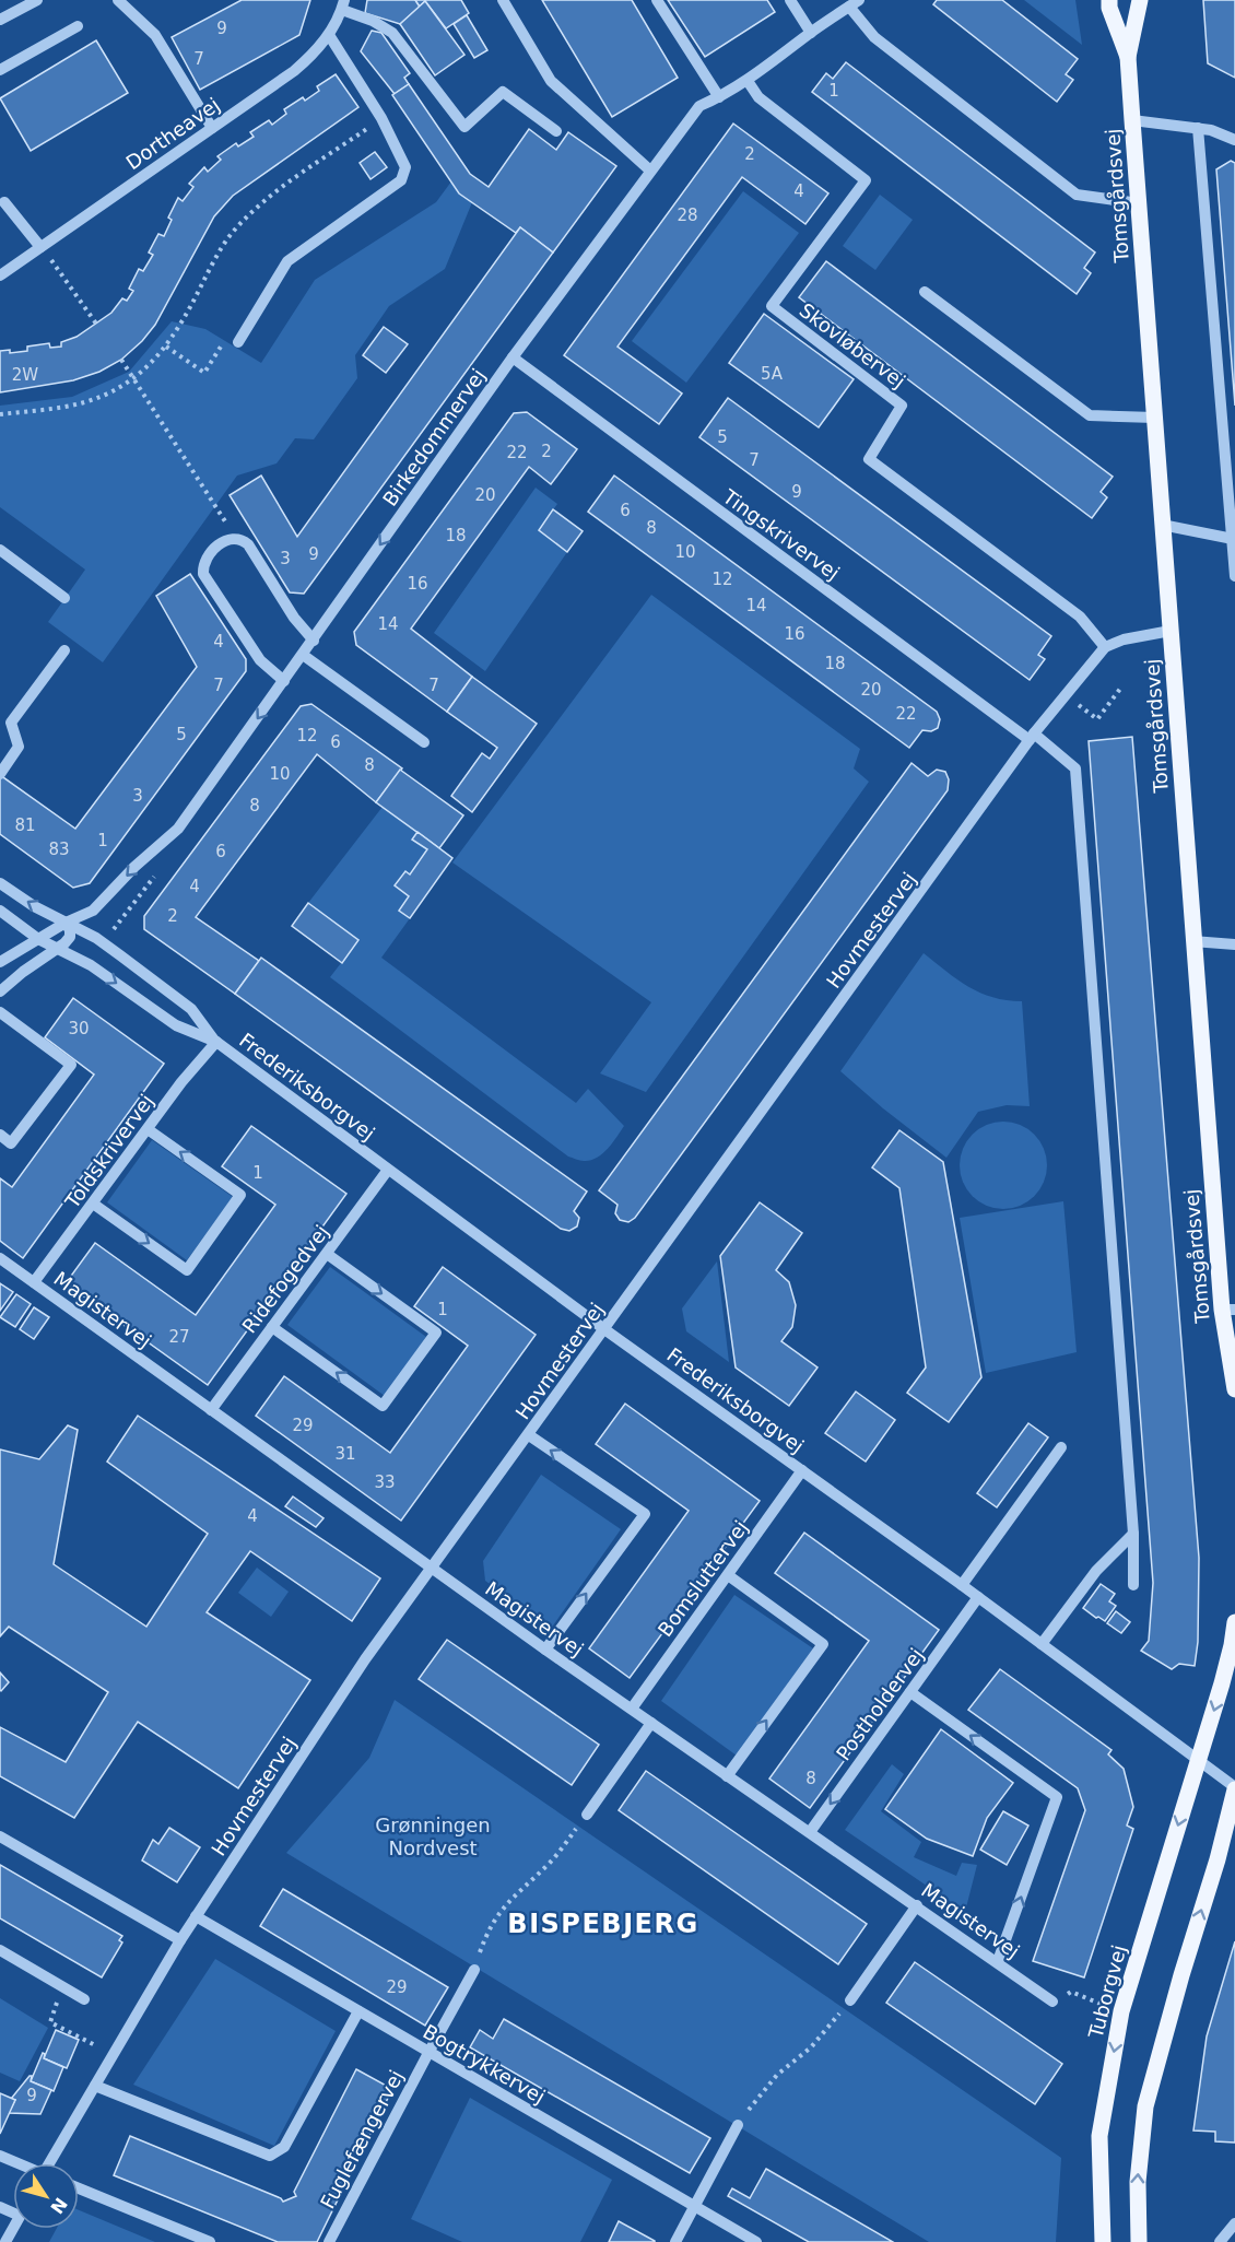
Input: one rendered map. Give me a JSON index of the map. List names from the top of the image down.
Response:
{
  "streets": {
    "main road": ["Tomsgårdsvej", "Tuborgvej"],
    "street": [
      "Dortheavej",
      "Skovløbervej",
      "Birkedommervej",
      "Tingskrivervej",
      "Hovmestervej",
      "Frederiksborgvej",
      "Toldskrivervej",
      "Ridefogedvej",
      "Magistervej",
      "Bomsluttervej",
      "Postholdervej",
      "Bogtrykkervej",
      "Fuglefængervej"
    ]
  },
  "crossings": [
    ["Skovløbervej", "Birkedommervej"],
    ["Skovløbervej", "Hovmestervej"],
    ["Birkedommervej", "Tingskrivervej"],
    ["Birkedommervej", "Frederiksborgvej"],
    ["Tingskrivervej", "Hovmestervej"],
    ["Hovmestervej", "Frederiksborgvej"],
    ["Hovmestervej", "Magistervej"],
    ["Hovmestervej", "Bogtrykkervej"],
    ["Frederiksborgvej", "Toldskrivervej"],
    ["Frederiksborgvej", "Ridefogedvej"],
    ["Frederiksborgvej", "Bomsluttervej"],
    ["Frederiksborgvej", "Postholdervej"],
    ["Frederiksborgvej", "Tuborgvej"],
    ["Toldskrivervej", "Magistervej"],
    ["Ridefogedvej", "Magistervej"],
    ["Magistervej", "Bomsluttervej"],
    ["Magistervej", "Postholdervej"],
    ["Bogtrykkervej", "Fuglefængervej"]
  ],
  "one_way": ["Birkedommervej", "Postholdervej"],
  "districts": ["BISPEBJERG"],
  "parks": ["Grønningen Nordvest"],
  "house_numbers": [
    "9",
    "7",
    "1",
    "2",
    "4",
    "28",
    "5A",
    "2W",
    "5",
    "2",
    "22",
    "7",
    "9",
    "20",
    "6",
    "8",
    "18",
    "10",
    "9",
    "3",
    "12",
    "16",
    "14",
    "14",
    "16",
    "4",
    "18",
    "7",
    "7",
    "20",
    "22",
    "5",
    "12",
    "6",
    "8",
    "10",
    "3",
    "8",
    "81",
    "1",
    "83",
    "6",
    "4",
    "2",
    "30",
    "1",
    "1",
    "27",
    "29",
    "31",
    "33",
    "4",
    "8",
    "29",
    "9"
  ],
  "north": "bottom right"
}
